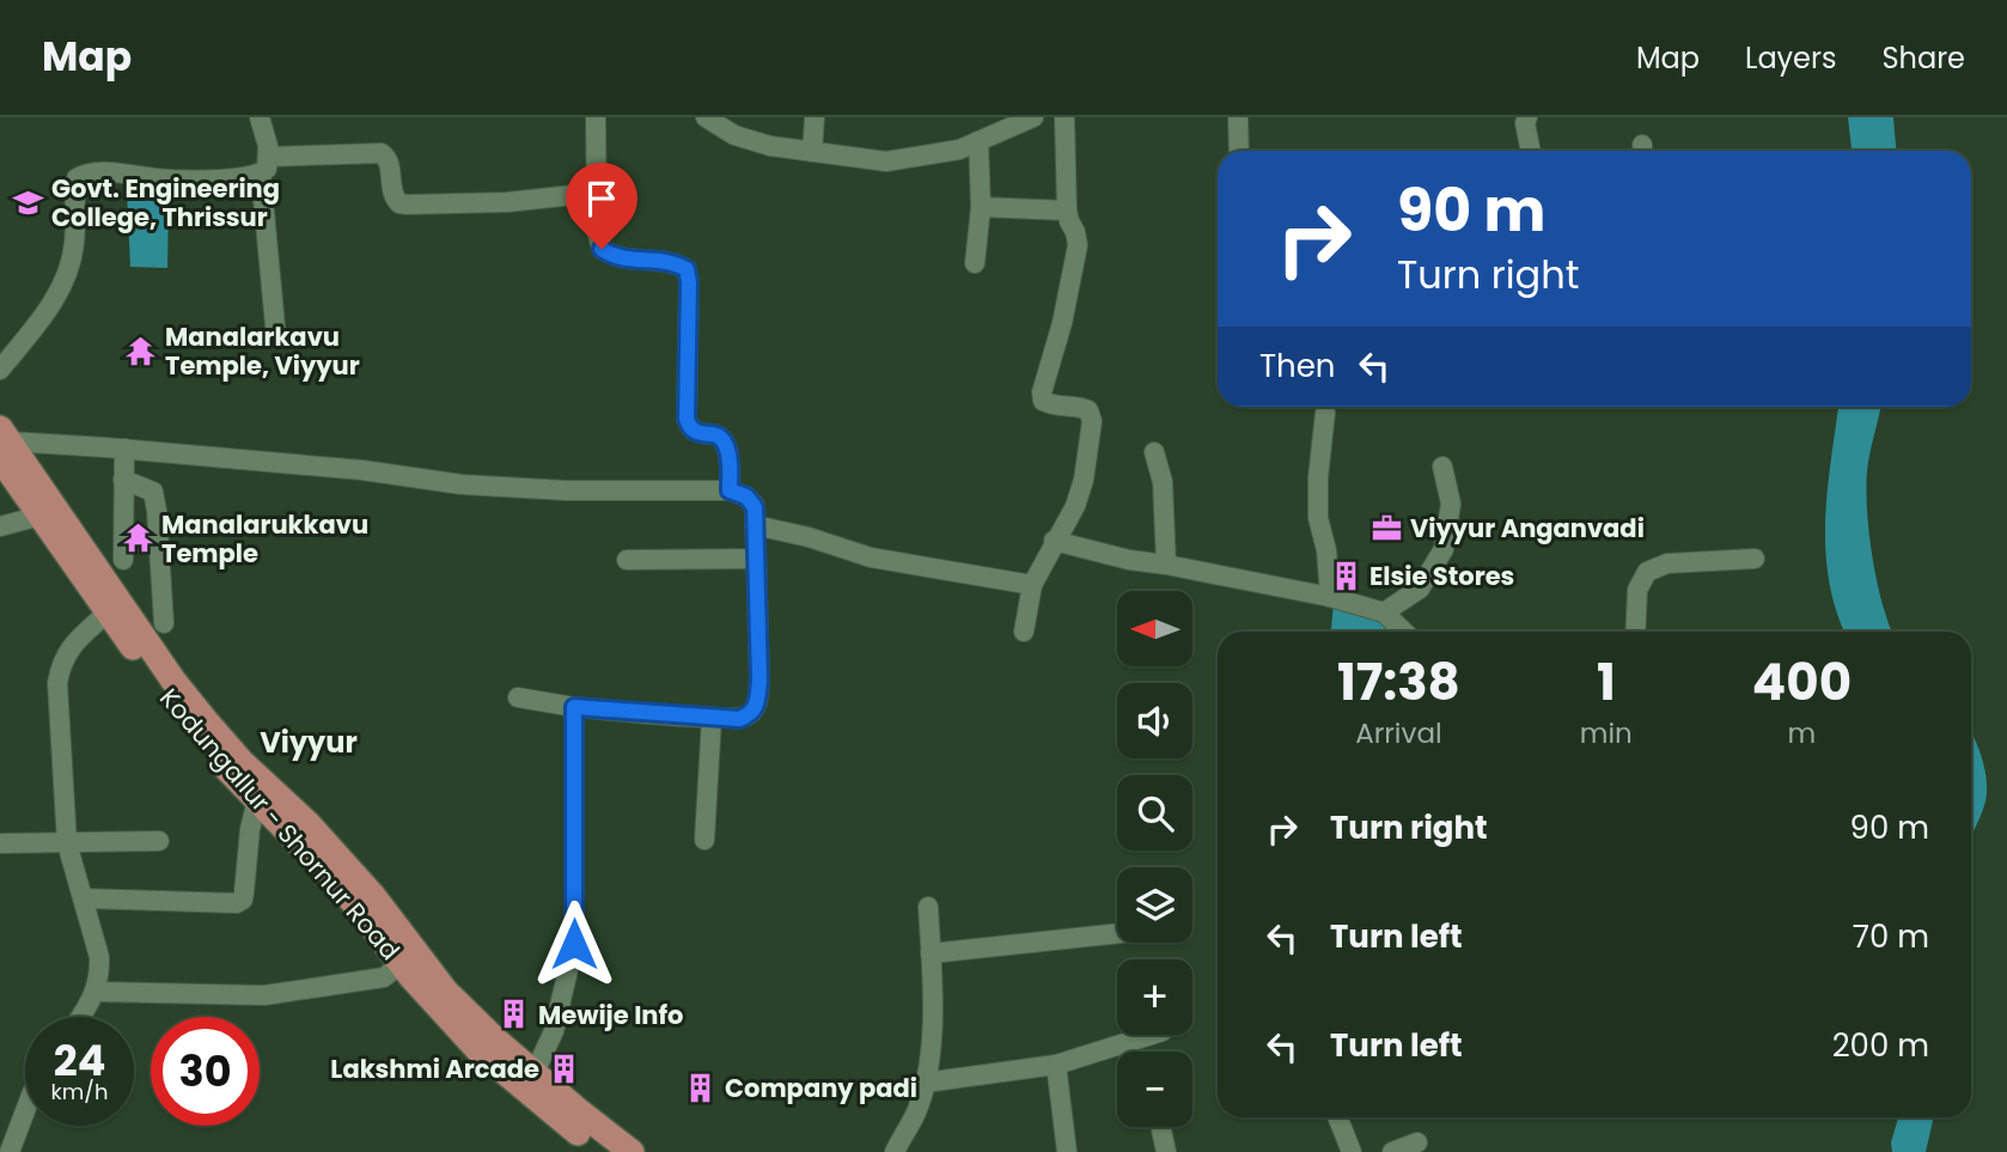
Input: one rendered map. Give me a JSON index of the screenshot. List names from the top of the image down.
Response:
{
  "streets": {
    "main road": ["Kodungallur - Shornur Road"]
  },
  "districts": ["Viyyur"],
  "places": {
    "school or university": ["Govt. Engineering College, Thrissur"],
    "temple": ["Manalarkavu Temple, Viyyur", "Manalarukkavu Temple"],
    "office": ["Viyyur Anganvadi"],
    "building": [
      "Elsie Stores",
      "Mewije Info",
      "Lakshmi Arcade",
      "Company padi"
    ]
  },
  "north": "left",
  "page": {
    "header": "Map",
    "nav": ["Map", "Layers", "Share"],
    "turn": ["90 m", "Turn right"],
    "then": "Then",
    "map_buttons": ["+", "−"],
    "eta": [
      "17:38",
      "Arrival",
      "1",
      "min",
      "400",
      "m"
    ],
    "list": [
      {
        "name": "Turn right",
        "value": "90 m"
      },
      {
        "name": "Turn left",
        "value": "70 m"
      },
      {
        "name": "Turn left",
        "value": "200 m"
      }
    ],
    "speed": "24 km/h",
    "limit": "30"
  }
}
